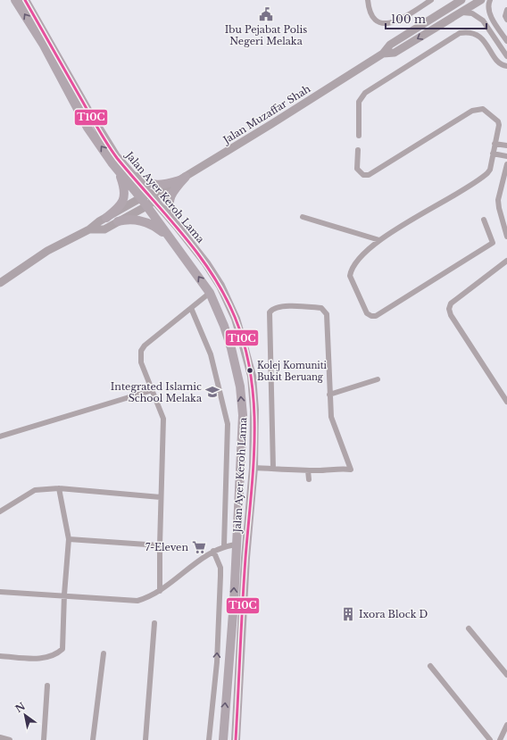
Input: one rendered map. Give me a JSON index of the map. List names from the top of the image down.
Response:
{
  "streets": {
    "main road": ["Jalan Muzaffar Shah", "Jalan Ayer Keroh Lama"]
  },
  "crossings": [
    ["Jalan Muzaffar Shah", "Jalan Ayer Keroh Lama"]
  ],
  "places": {
    "public building": ["Ibu Pejabat Polis Negeri Melaka"],
    "other": ["Kolej Komuniti Bukit Beruang"],
    "school or university": ["Integrated Islamic School Melaka"],
    "supermarket": ["7-Eleven"],
    "building": ["Ixora Block D"]
  },
  "lines": ["transit line T10C"],
  "scale_bar": "100 m",
  "north": "top left"
}
